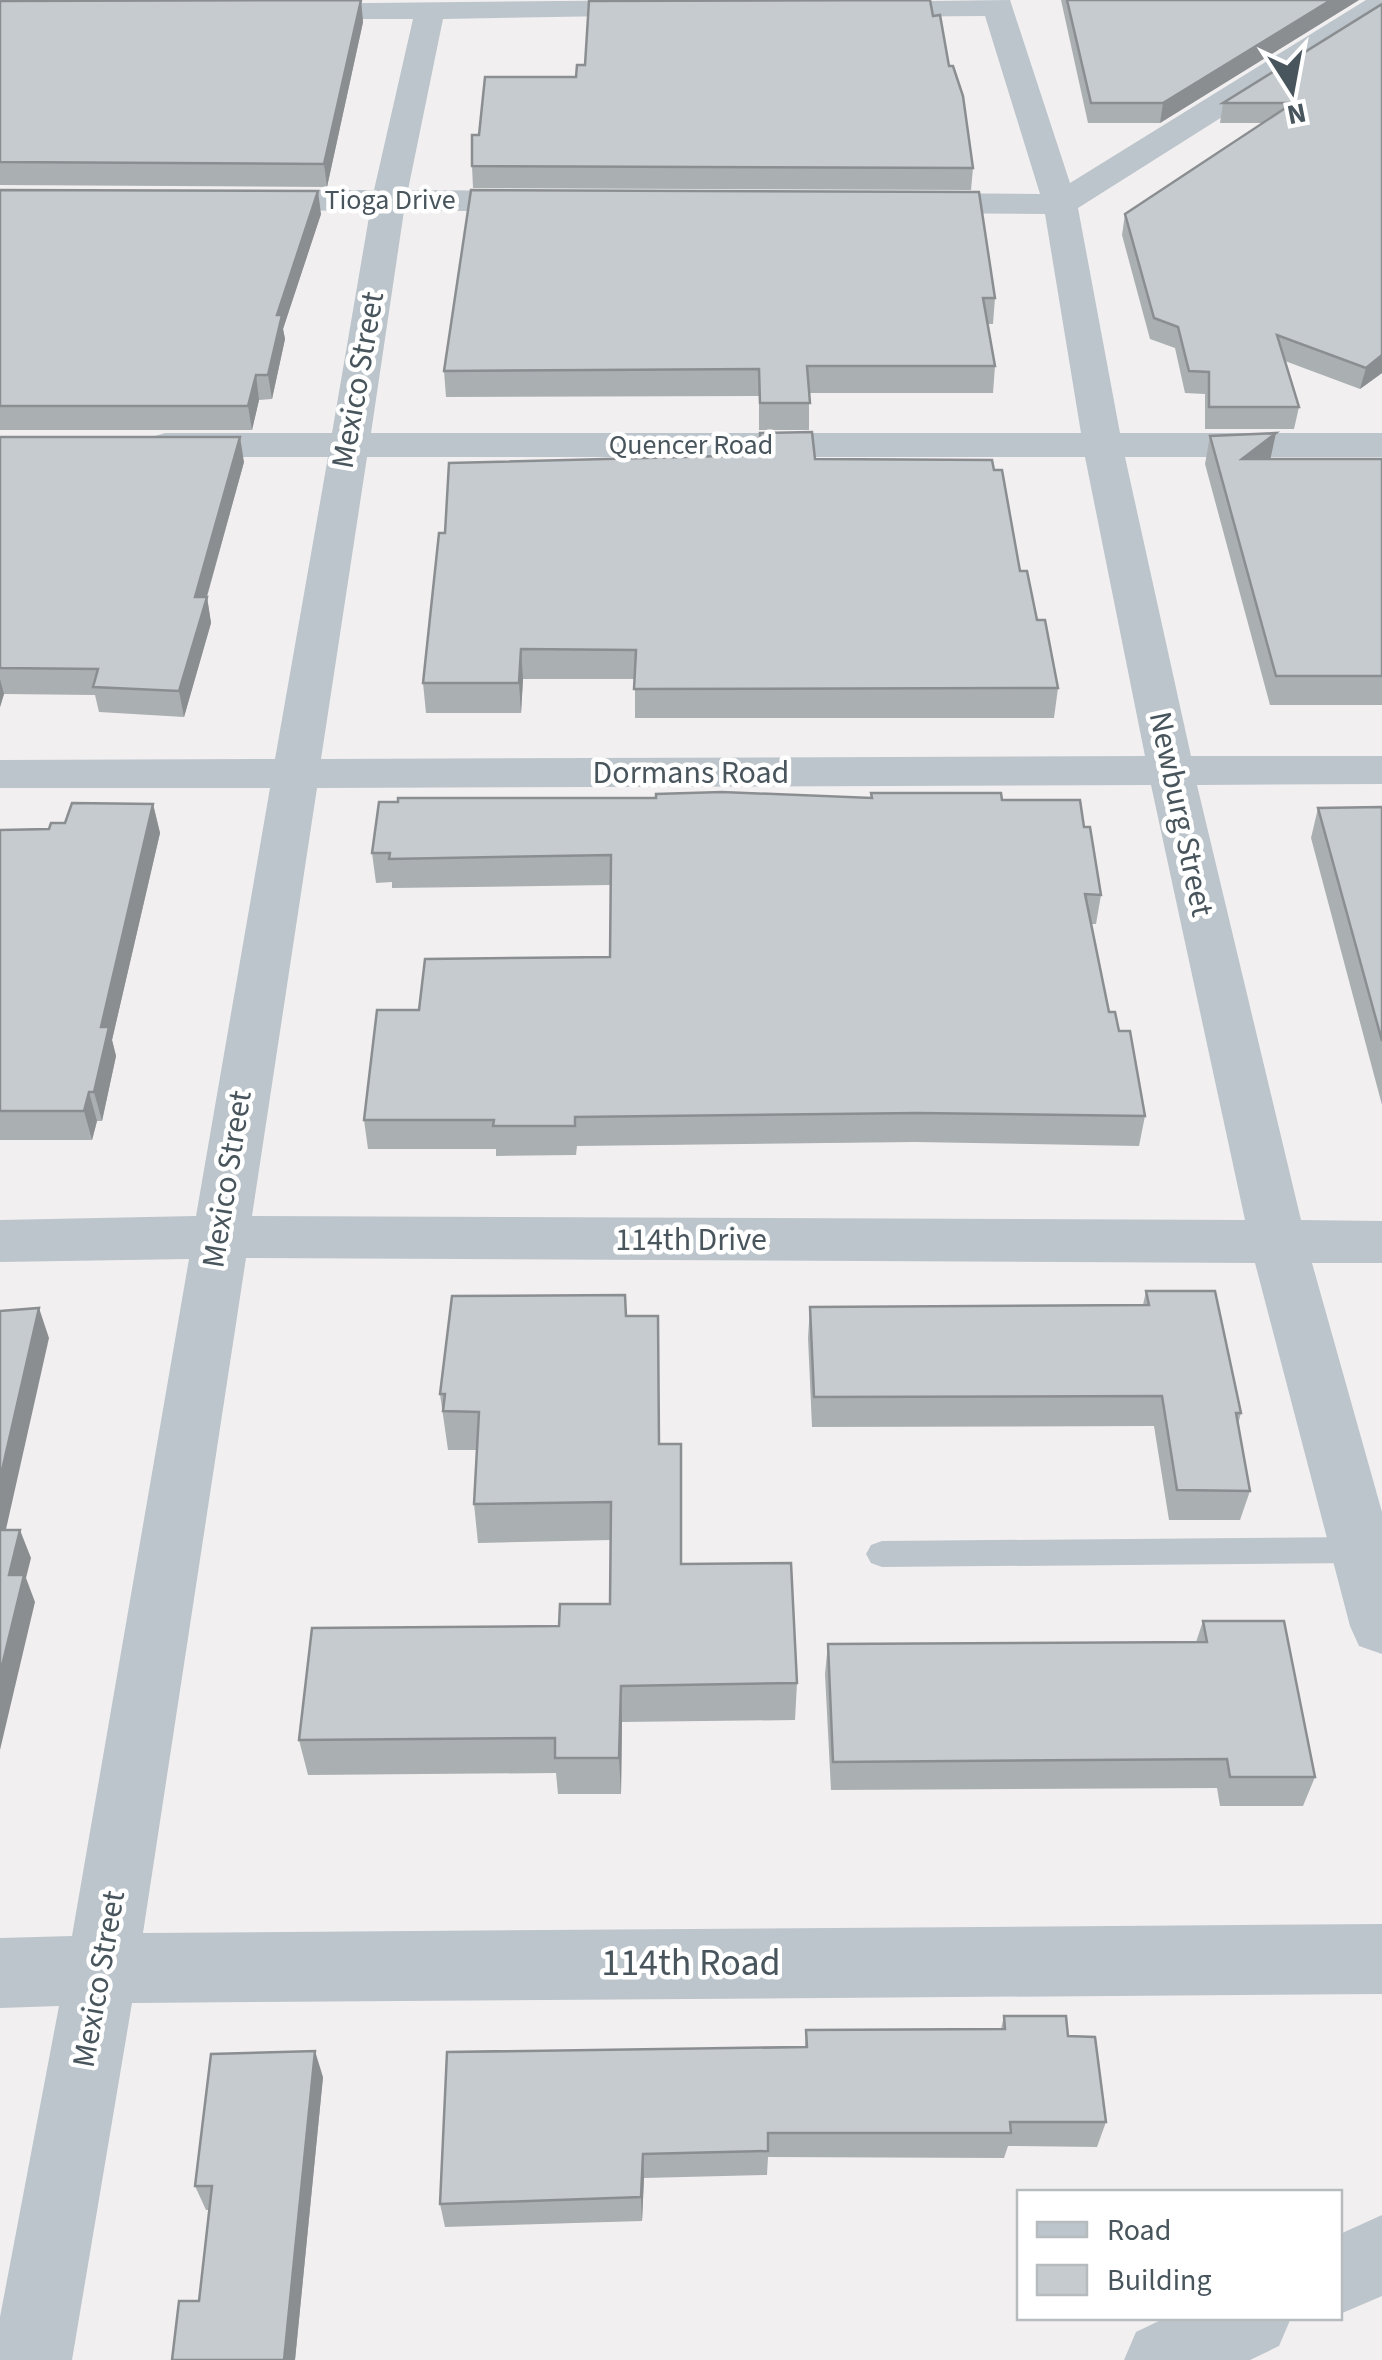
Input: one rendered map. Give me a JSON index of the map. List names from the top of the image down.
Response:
{
  "streets": {
    "street": [
      "Tioga Drive",
      "Mexico Street",
      "Quencer Road",
      "Dormans Road",
      "Newburg Street",
      "114th Drive",
      "114th Road"
    ]
  },
  "crossings": [
    ["Tioga Drive", "Mexico Street"],
    ["Mexico Street", "Quencer Road"],
    ["Mexico Street", "Dormans Road"],
    ["Mexico Street", "114th Drive"],
    ["Mexico Street", "114th Road"],
    ["Quencer Road", "Newburg Street"],
    ["Dormans Road", "Newburg Street"],
    ["Newburg Street", "114th Drive"]
  ],
  "legend": ["Road", "Building"],
  "north": "bottom"
}
